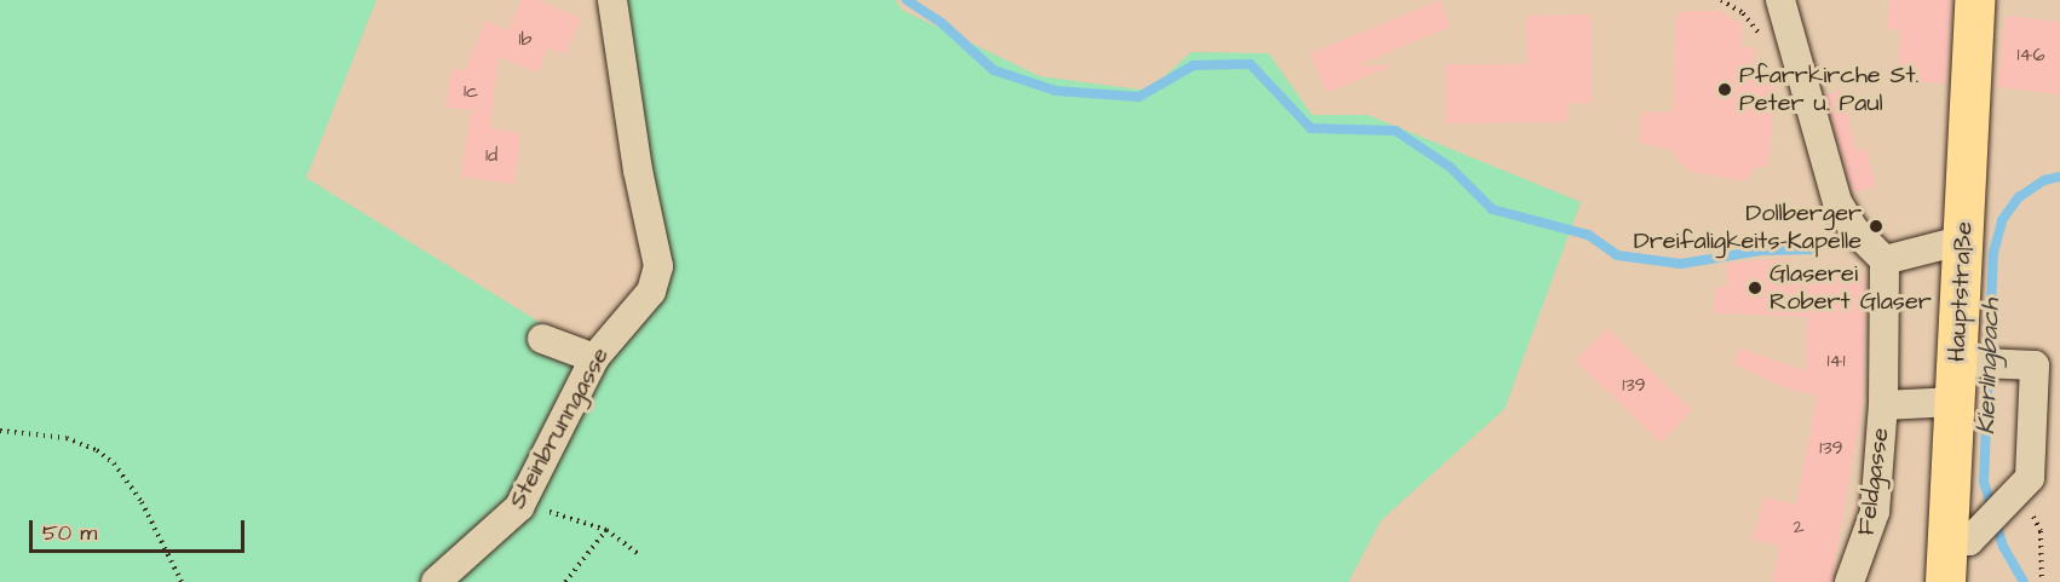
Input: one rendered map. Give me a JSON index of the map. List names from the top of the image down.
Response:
{
  "streets": {
    "main road": ["Hauptstraße"],
    "street": ["Steinbrunngasse", "Feldgasse"]
  },
  "crossings": [
    ["Hauptstraße", "Feldgasse"]
  ],
  "water": ["Kierlingbach"],
  "places": ["Pfarrkirche St. Peter u. Paul", "Dollberger Dreifaligkeits-Kapelle", "Glaserei Robert Glaser"],
  "house_numbers": [
    "1b",
    "146",
    "1c",
    "1d",
    "141",
    "139",
    "139",
    "2"
  ],
  "scale_bar": "50 m"
}
